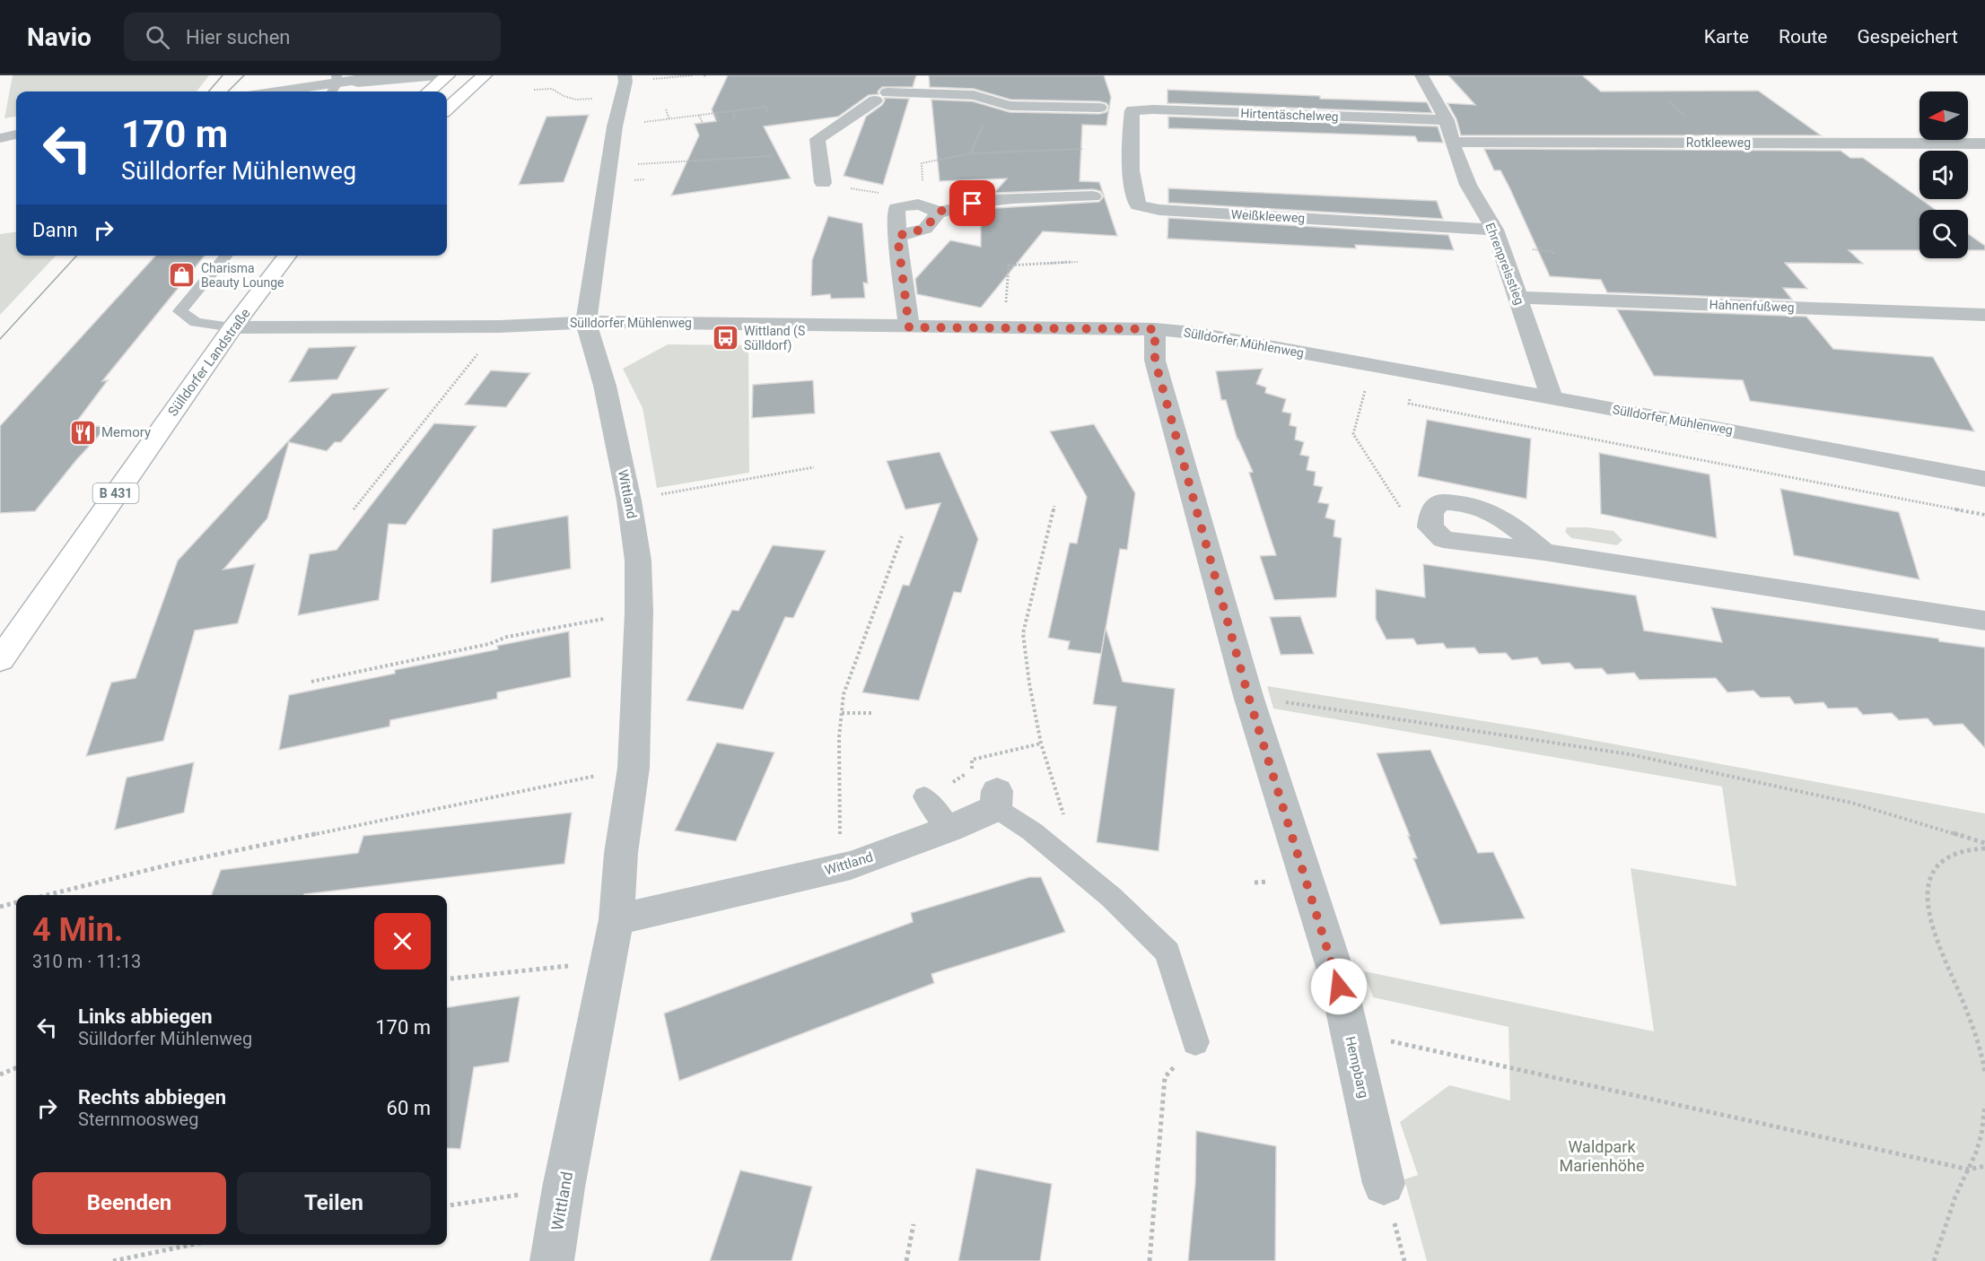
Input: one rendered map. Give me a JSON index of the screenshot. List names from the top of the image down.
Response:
{
  "streets": {
    "main road": ["Sülldorfer Landstraße", "B 431"],
    "street": [
      "Hirtentäschelweg",
      "Rotkleeweg",
      "Weißkleeweg",
      "Ehrenpreisstieg",
      "Hahnenfußweg",
      "Sülldorfer Mühlenweg",
      "Wittland",
      "Hempbarg"
    ]
  },
  "crossings": [
    ["Hirtentäschelweg", "Weißkleeweg"],
    ["Hirtentäschelweg", "Ehrenpreisstieg"],
    ["Rotkleeweg", "Ehrenpreisstieg"],
    ["Weißkleeweg", "Ehrenpreisstieg"],
    ["Ehrenpreisstieg", "Hahnenfußweg"],
    ["Ehrenpreisstieg", "Sülldorfer Mühlenweg"],
    ["Sülldorfer Mühlenweg", "Sülldorfer Landstraße"],
    ["Sülldorfer Mühlenweg", "Wittland"],
    ["Sülldorfer Mühlenweg", "Hempbarg"]
  ],
  "parks": ["Waldpark Marienhöhe"],
  "places": {
    "shop": ["Charisma Beauty Lounge"],
    "bus stop": ["Wittland (S Sülldorf)"],
    "restaurant": ["Memory"]
  },
  "north": "left",
  "page": {
    "header": "Navio",
    "search": "Hier suchen",
    "nav": ["Karte", "Route", "Gespeichert"],
    "turn": ["170 m", "Sülldorfer Mühlenweg"],
    "then": "Dann",
    "heading": ["4 Min.", "310 m · 11:13"],
    "list": [
      {
        "name": "Links abbiegen",
        "note": "Sülldorfer Mühlenweg",
        "value": "170 m"
      },
      {
        "name": "Rechts abbiegen",
        "note": "Sternmoosweg",
        "value": "60 m"
      }
    ],
    "buttons": ["Beenden", "Teilen"]
  }
}
